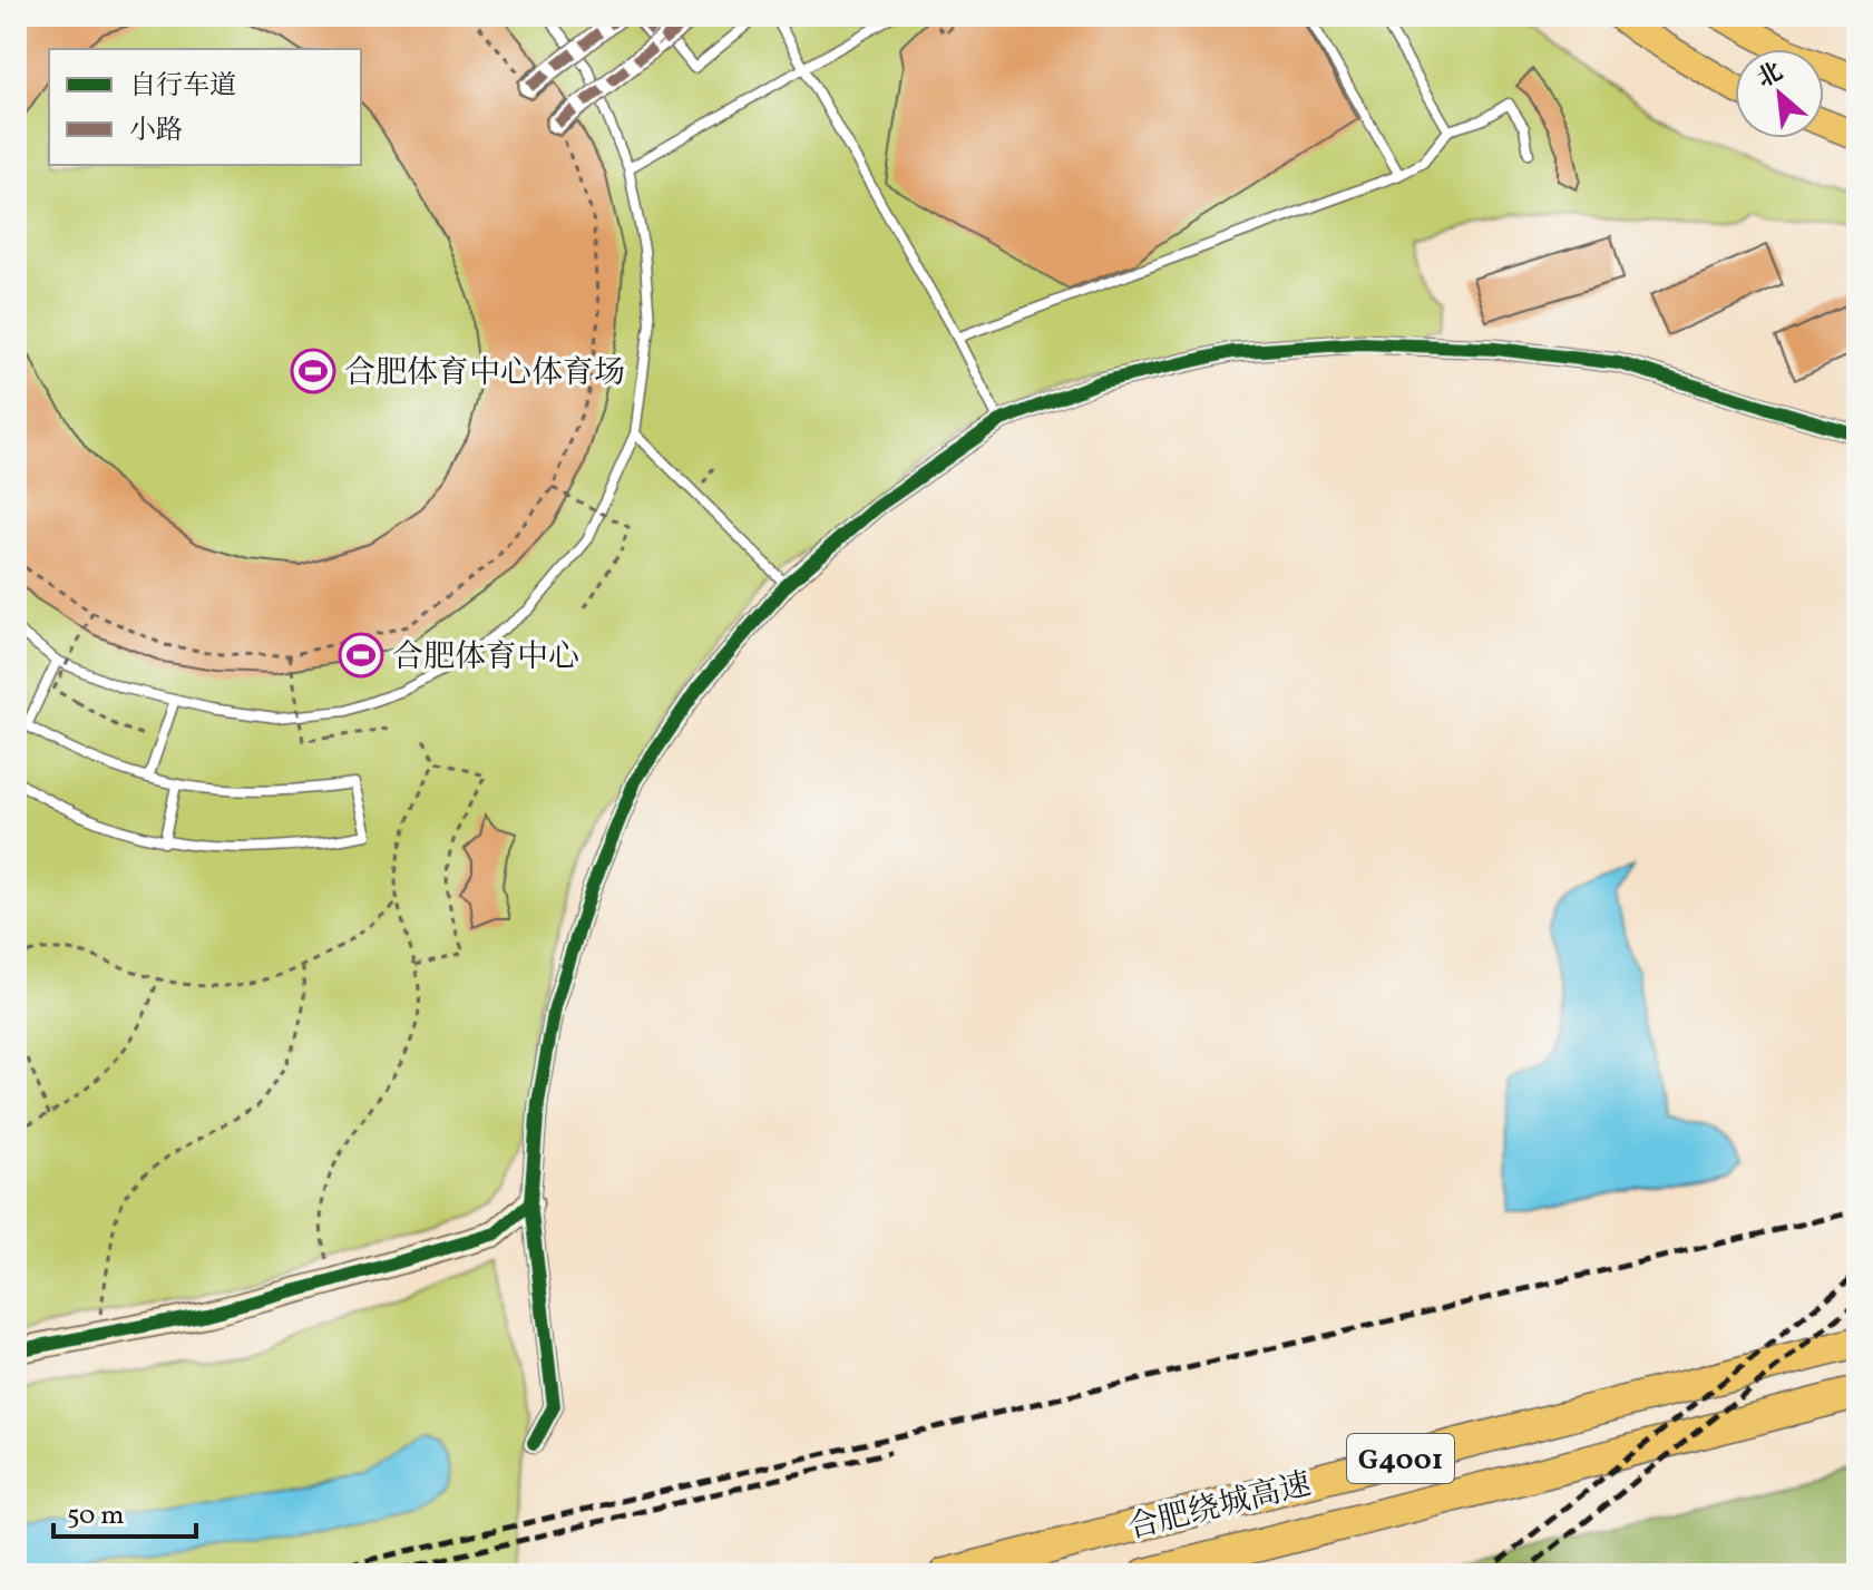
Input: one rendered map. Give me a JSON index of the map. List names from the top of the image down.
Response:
{
  "streets": {
    "highway": ["G4001", "合肥绕城高速"]
  },
  "places": {
    "sports": ["合肥体育中心体育场", "合肥体育中心"]
  },
  "legend": ["自行车道", "小路"],
  "scale_bar": "50 m",
  "north": "top left"
}
